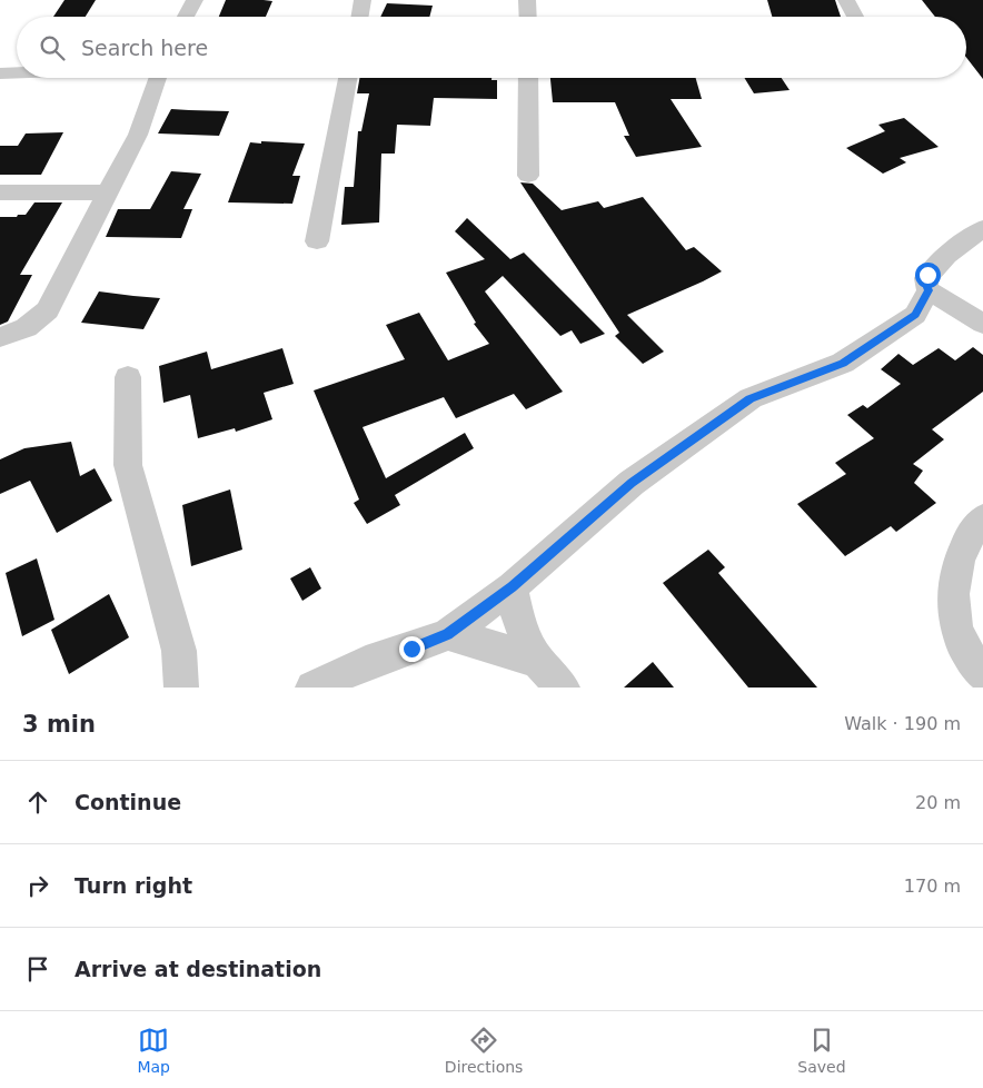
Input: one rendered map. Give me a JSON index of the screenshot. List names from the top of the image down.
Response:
{
  "page": {
    "search": "Search here",
    "heading": ["3 min", "Walk · 190 m"],
    "list": [
      ["Continue", "20 m"],
      ["Turn right", "170 m"],
      "Arrive at destination"
    ],
    "nav": ["Map", "Directions", "Saved"]
  }
}
